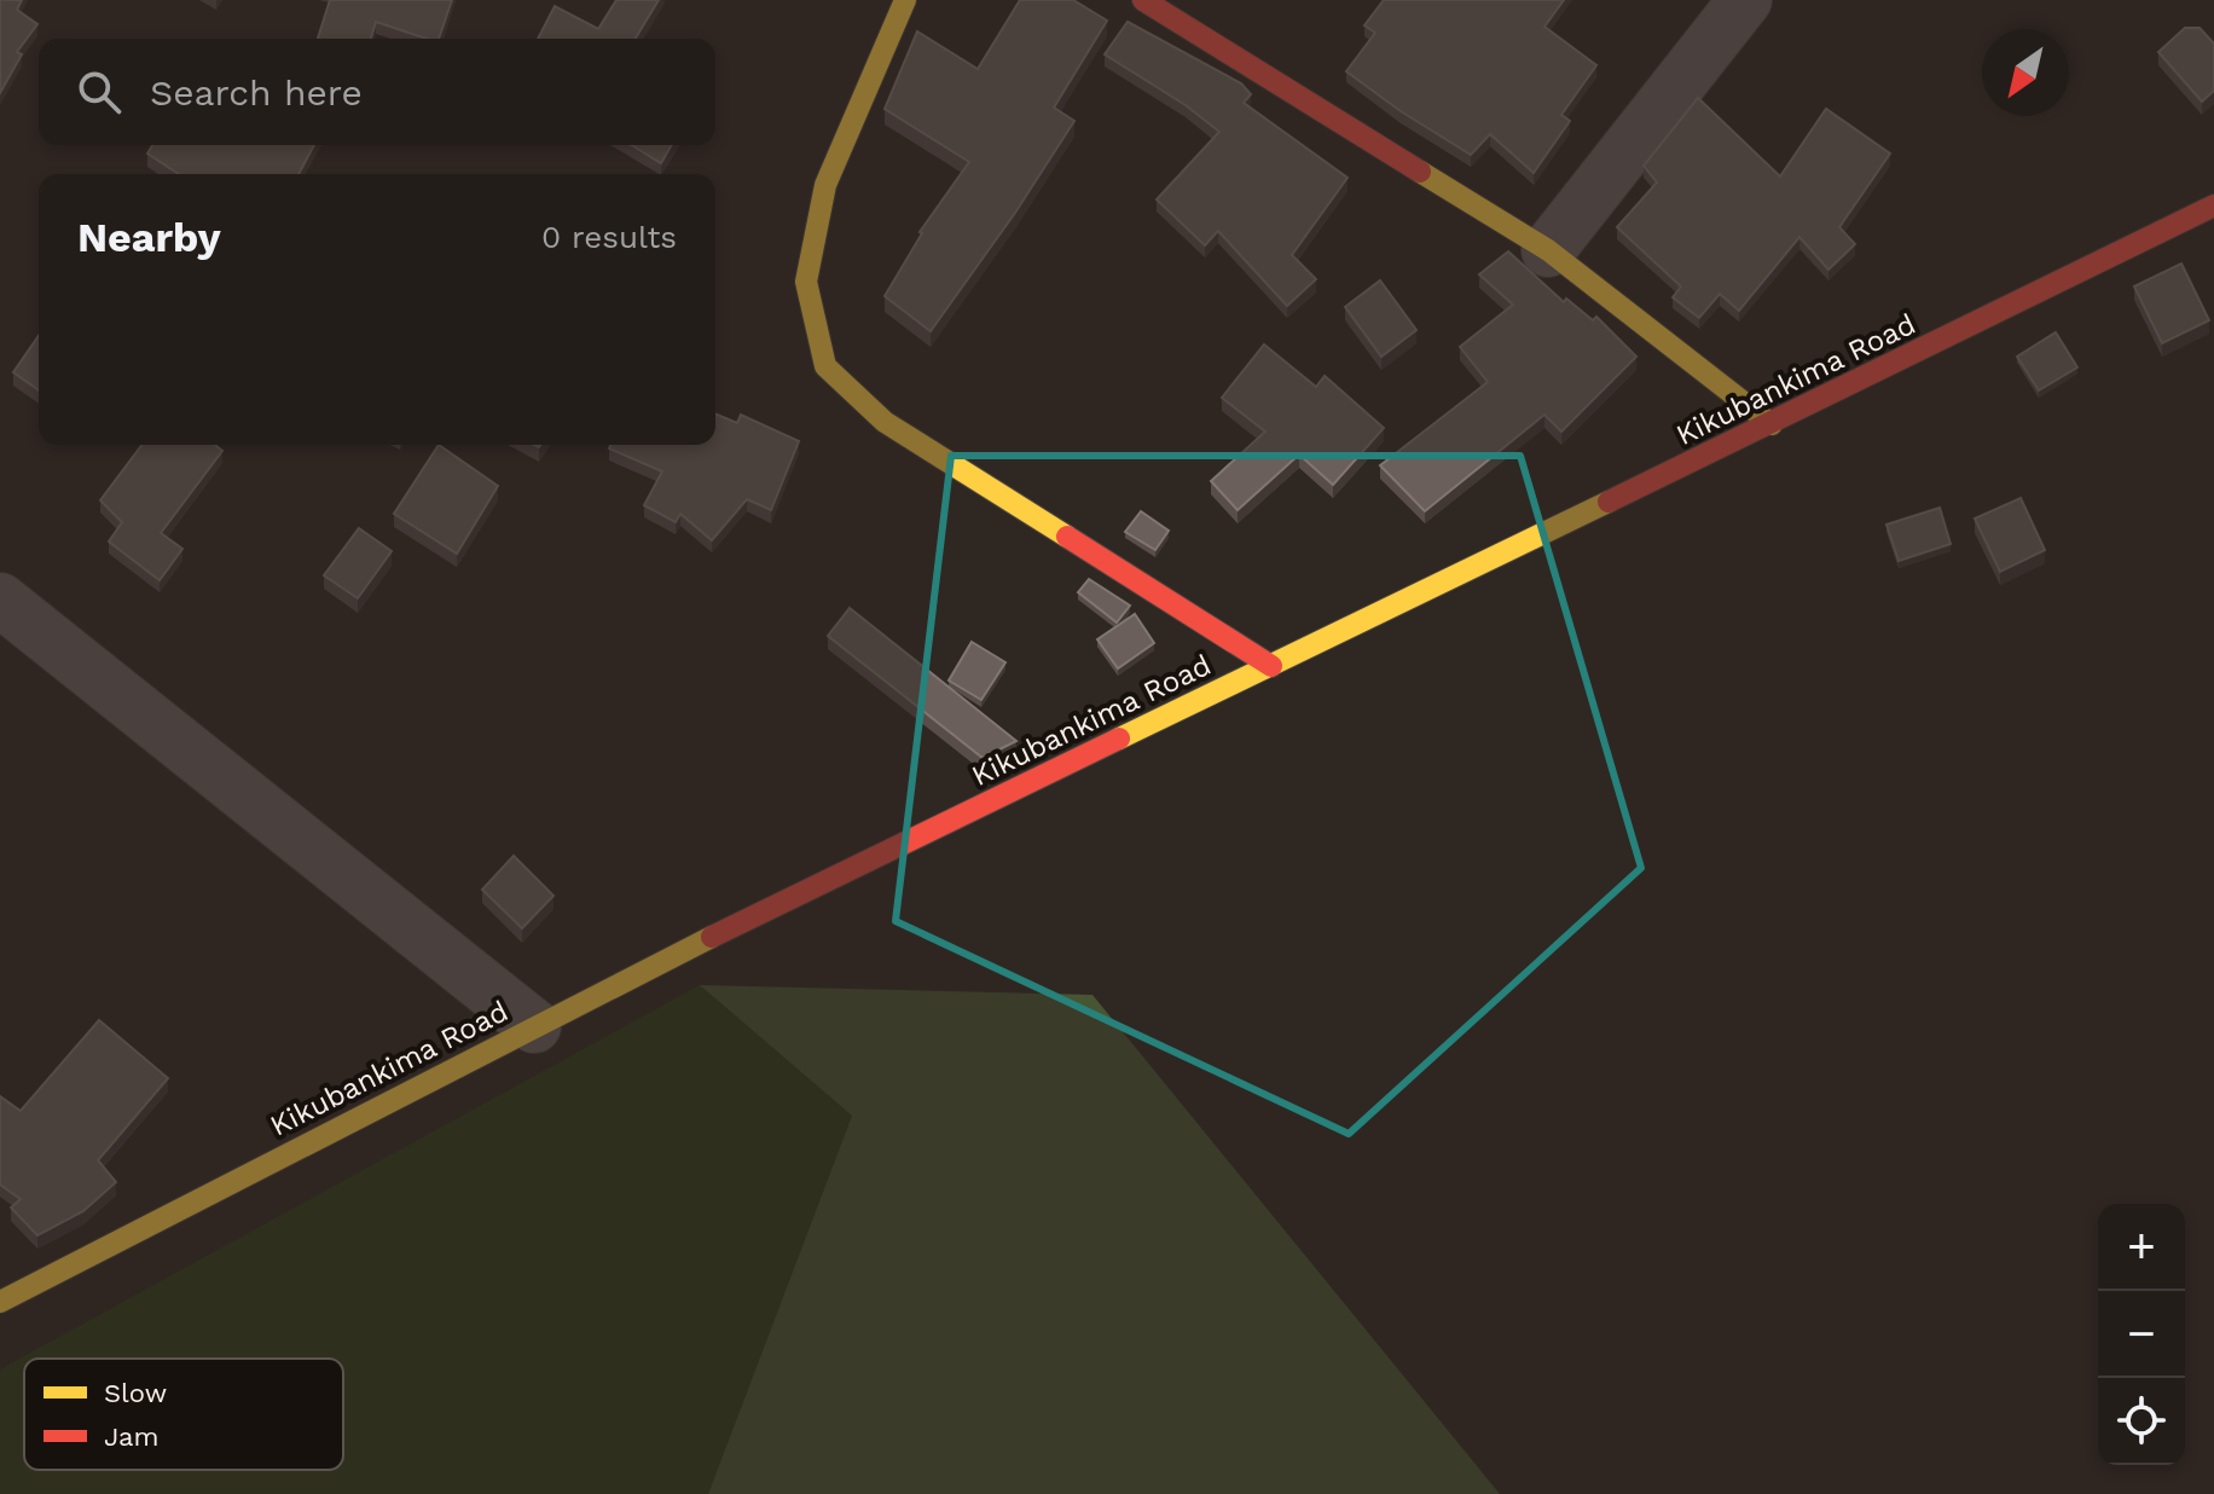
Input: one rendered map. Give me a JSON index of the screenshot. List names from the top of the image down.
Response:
{
  "streets": {
    "street": ["Kikubankima Road"]
  },
  "legend": ["Slow", "Jam"],
  "north": "bottom left",
  "page": {
    "search": "Search here",
    "heading": ["Nearby", "0 results"],
    "map_buttons": ["+", "−"]
  }
}
